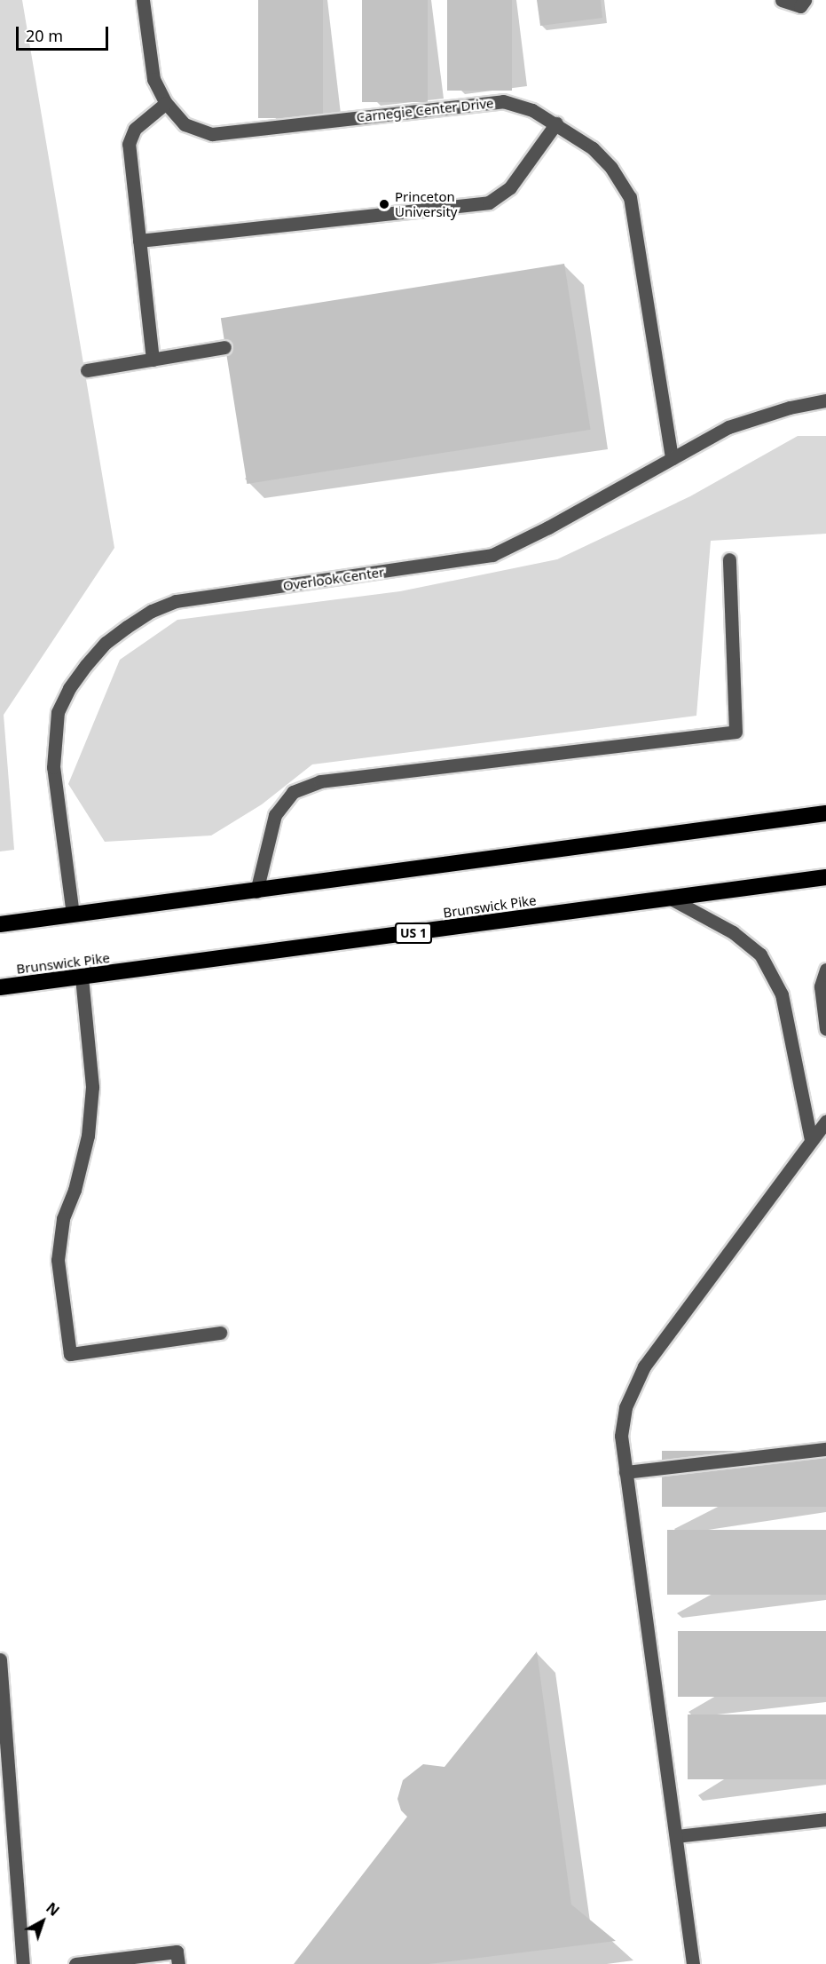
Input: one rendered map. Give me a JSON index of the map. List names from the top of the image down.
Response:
{
  "streets": {
    "highway": ["Brunswick Pike", "US 1"],
    "street": ["Carnegie Center Drive", "Overlook Center"]
  },
  "crossings": [
    ["Carnegie Center Drive", "Overlook Center"]
  ],
  "places": ["Princeton University"],
  "scale_bar": "20 m",
  "north": "top right"
}
